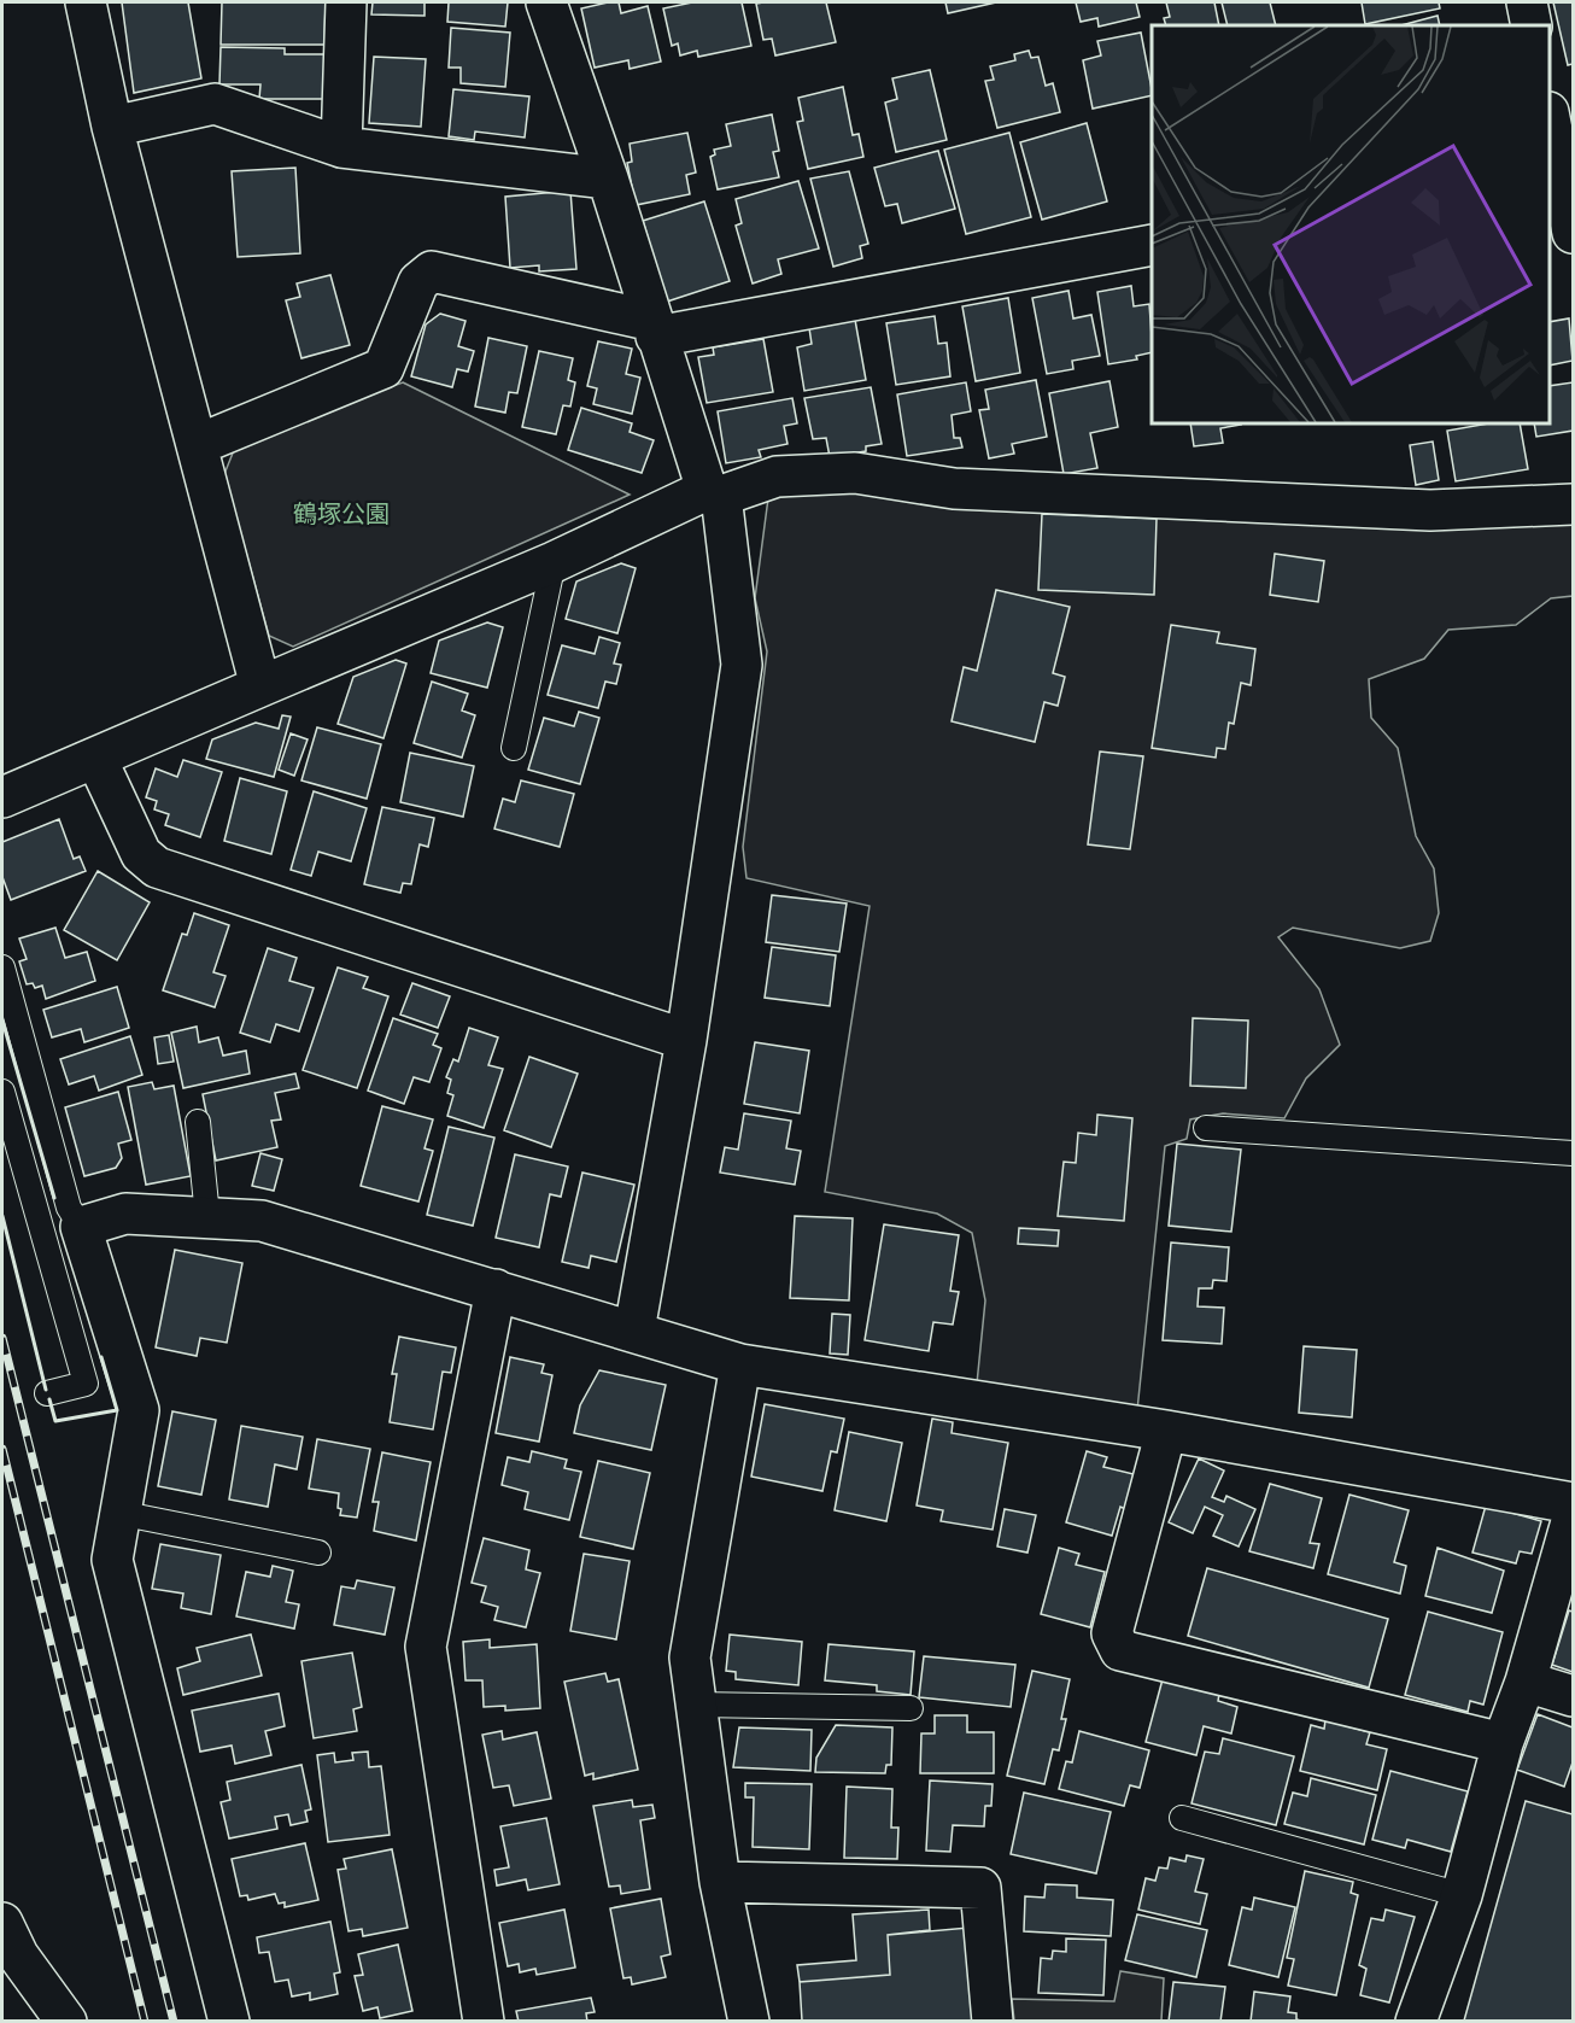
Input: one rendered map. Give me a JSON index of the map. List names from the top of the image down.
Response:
{
  "parks": ["鶴塚公園"]
}
